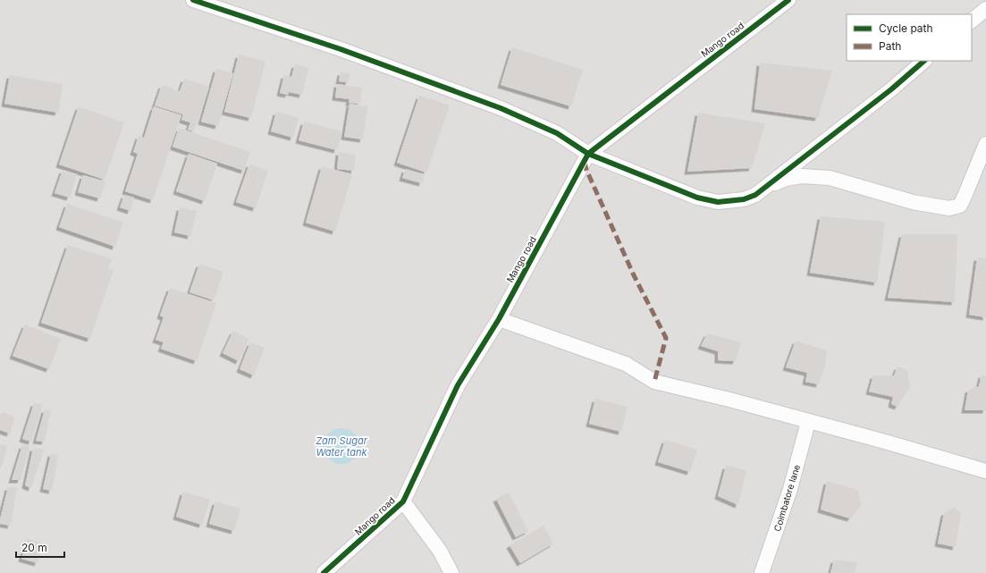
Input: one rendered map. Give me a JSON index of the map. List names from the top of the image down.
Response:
{
  "streets": {
    "street": ["Mango road", "Coimbatore lane"]
  },
  "water": ["Zam Sugar Water tank"],
  "legend": ["Cycle path", "Path"],
  "scale_bar": "20 m"
}
